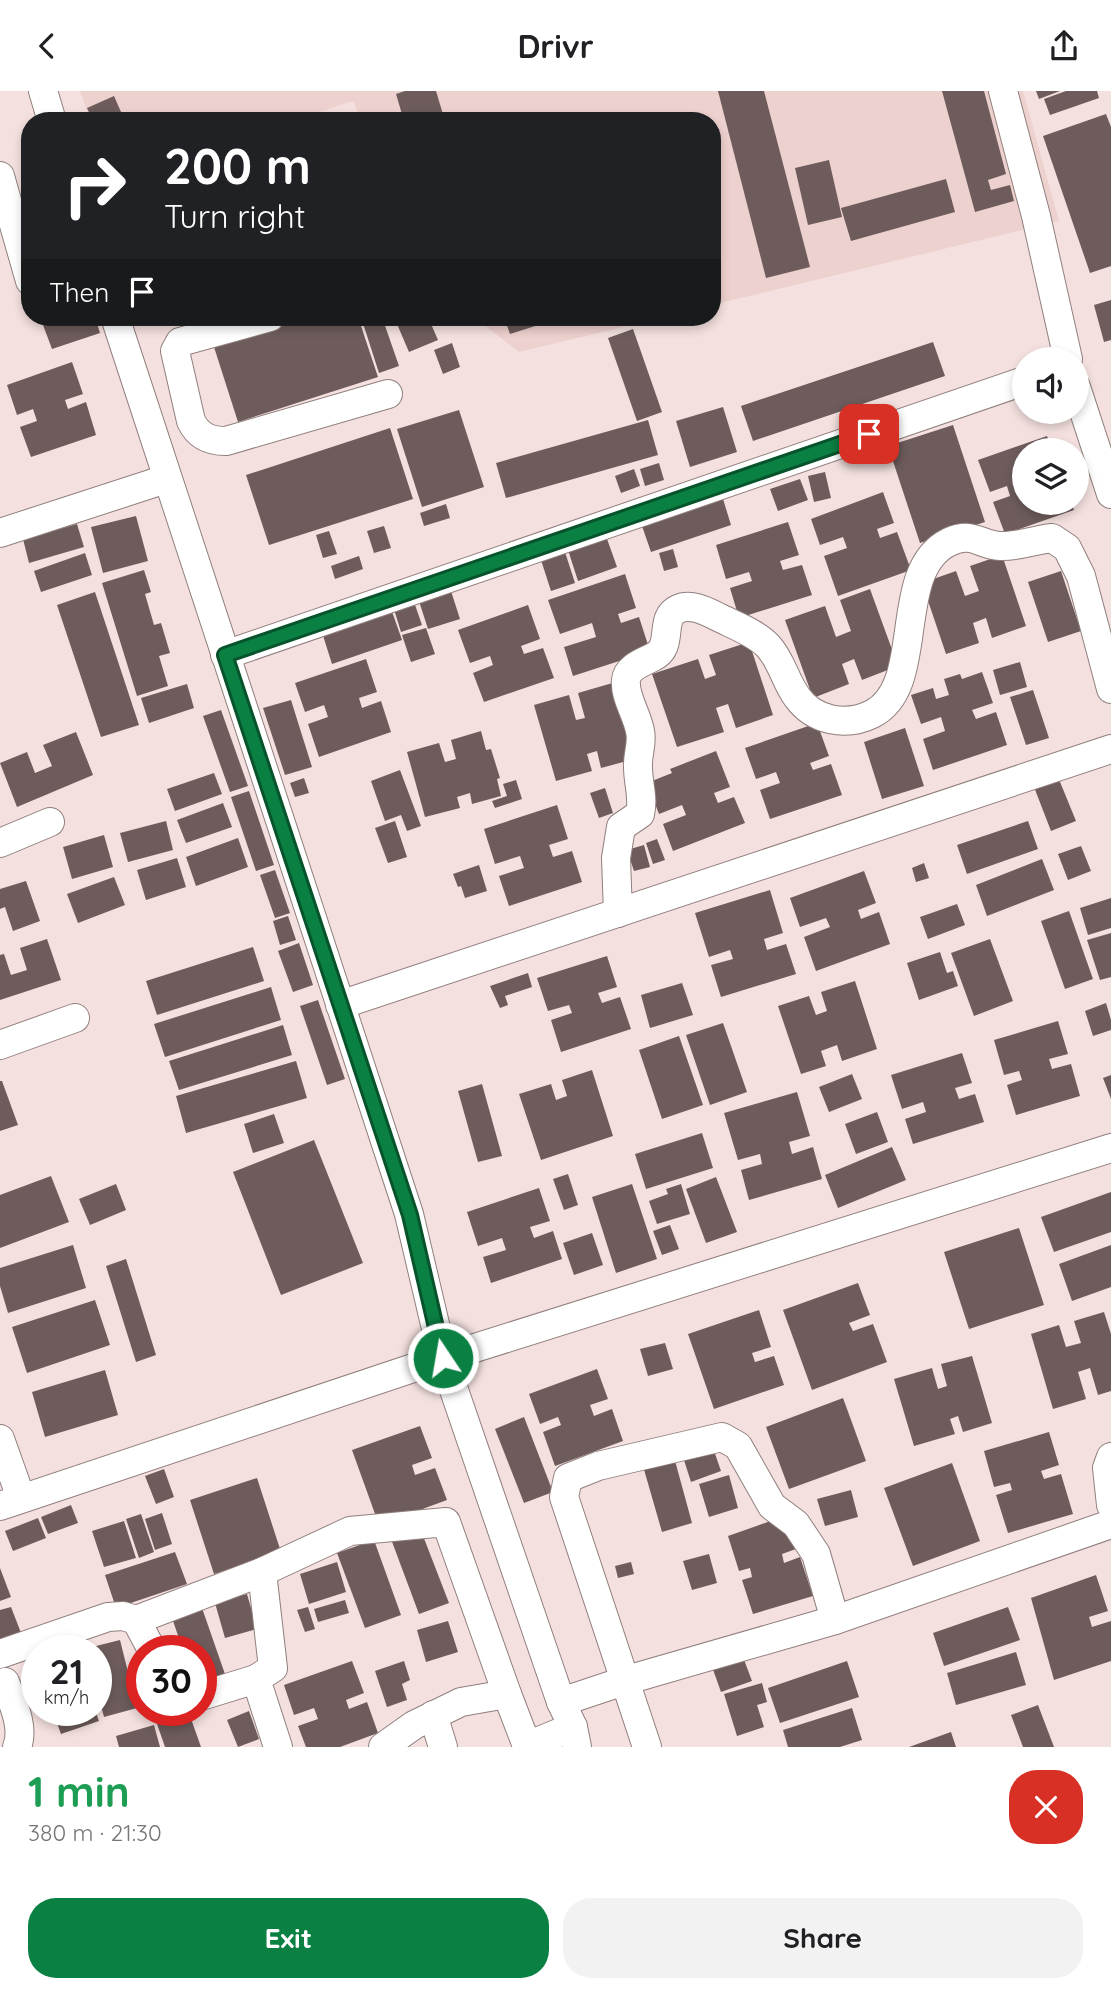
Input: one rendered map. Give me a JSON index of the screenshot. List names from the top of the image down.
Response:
{
  "page": {
    "header": "Drivr",
    "turn": ["200 m", "Turn right"],
    "then": "Then",
    "speed": "21 km/h",
    "limit": "30",
    "heading": ["1 min", "380 m · 21:30"],
    "buttons": ["Exit", "Share"]
  }
}
